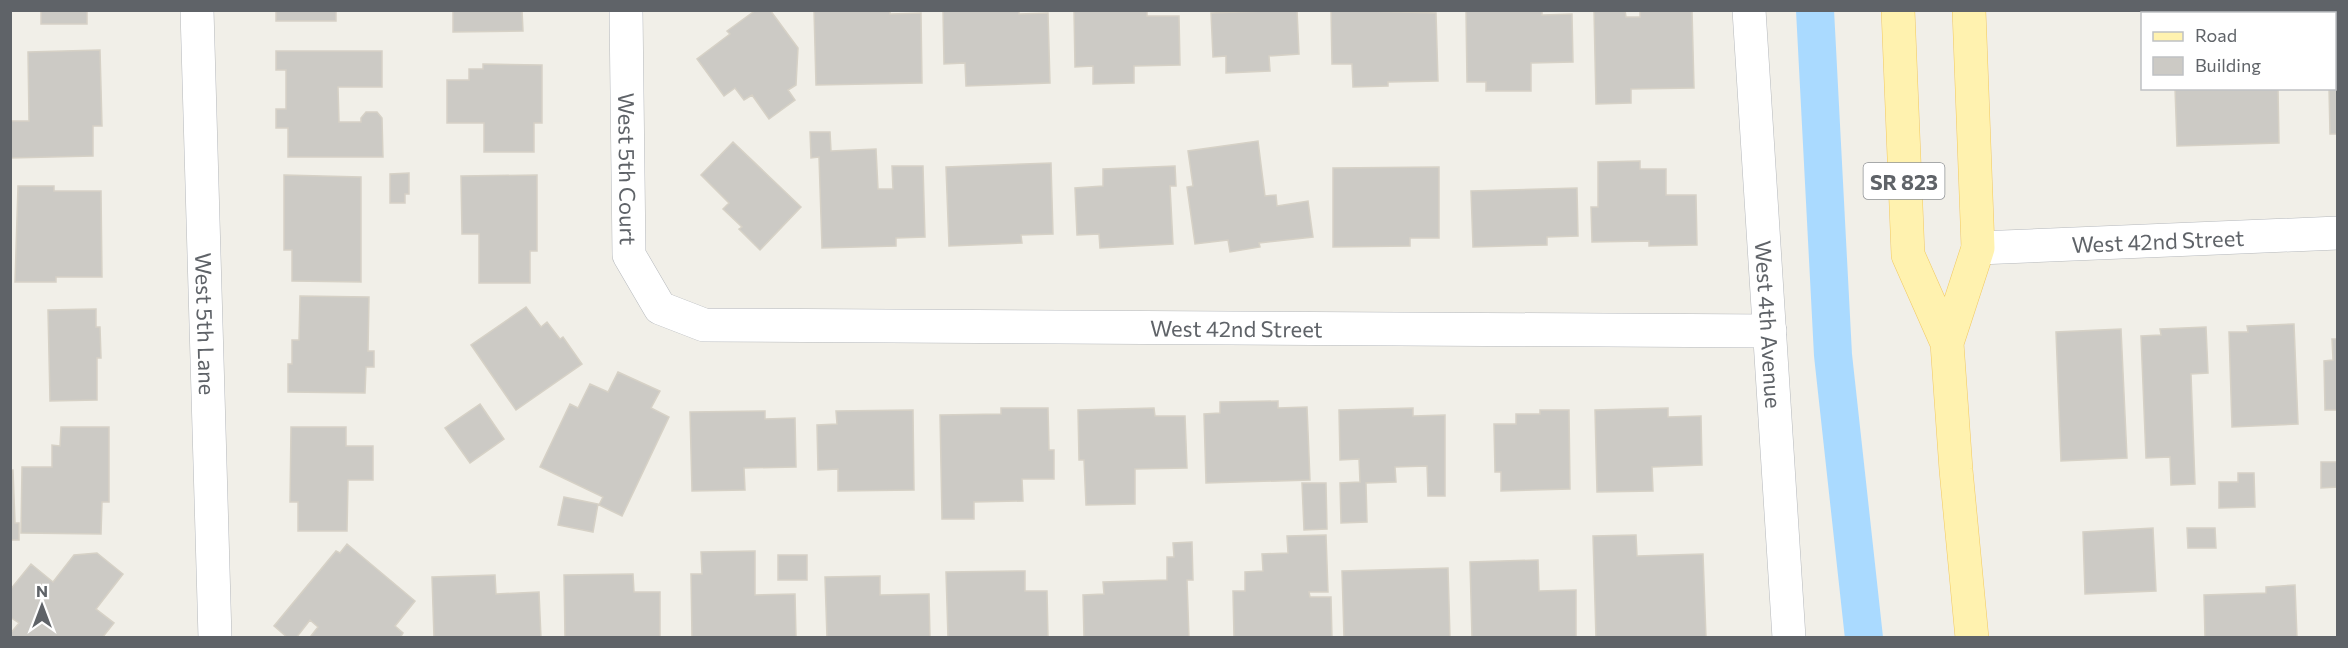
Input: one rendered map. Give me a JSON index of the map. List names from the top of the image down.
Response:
{
  "streets": {
    "main road": ["SR 823"],
    "street": [
      "West 5th Court",
      "West 42nd Street",
      "West 5th Lane",
      "West 4th Avenue"
    ]
  },
  "crossings": [
    ["West 5th Court", "West 42nd Street"],
    ["SR 823", "West 42nd Street"],
    ["West 42nd Street", "West 4th Avenue"]
  ],
  "legend": ["Road", "Building"],
  "north": "top"
}
